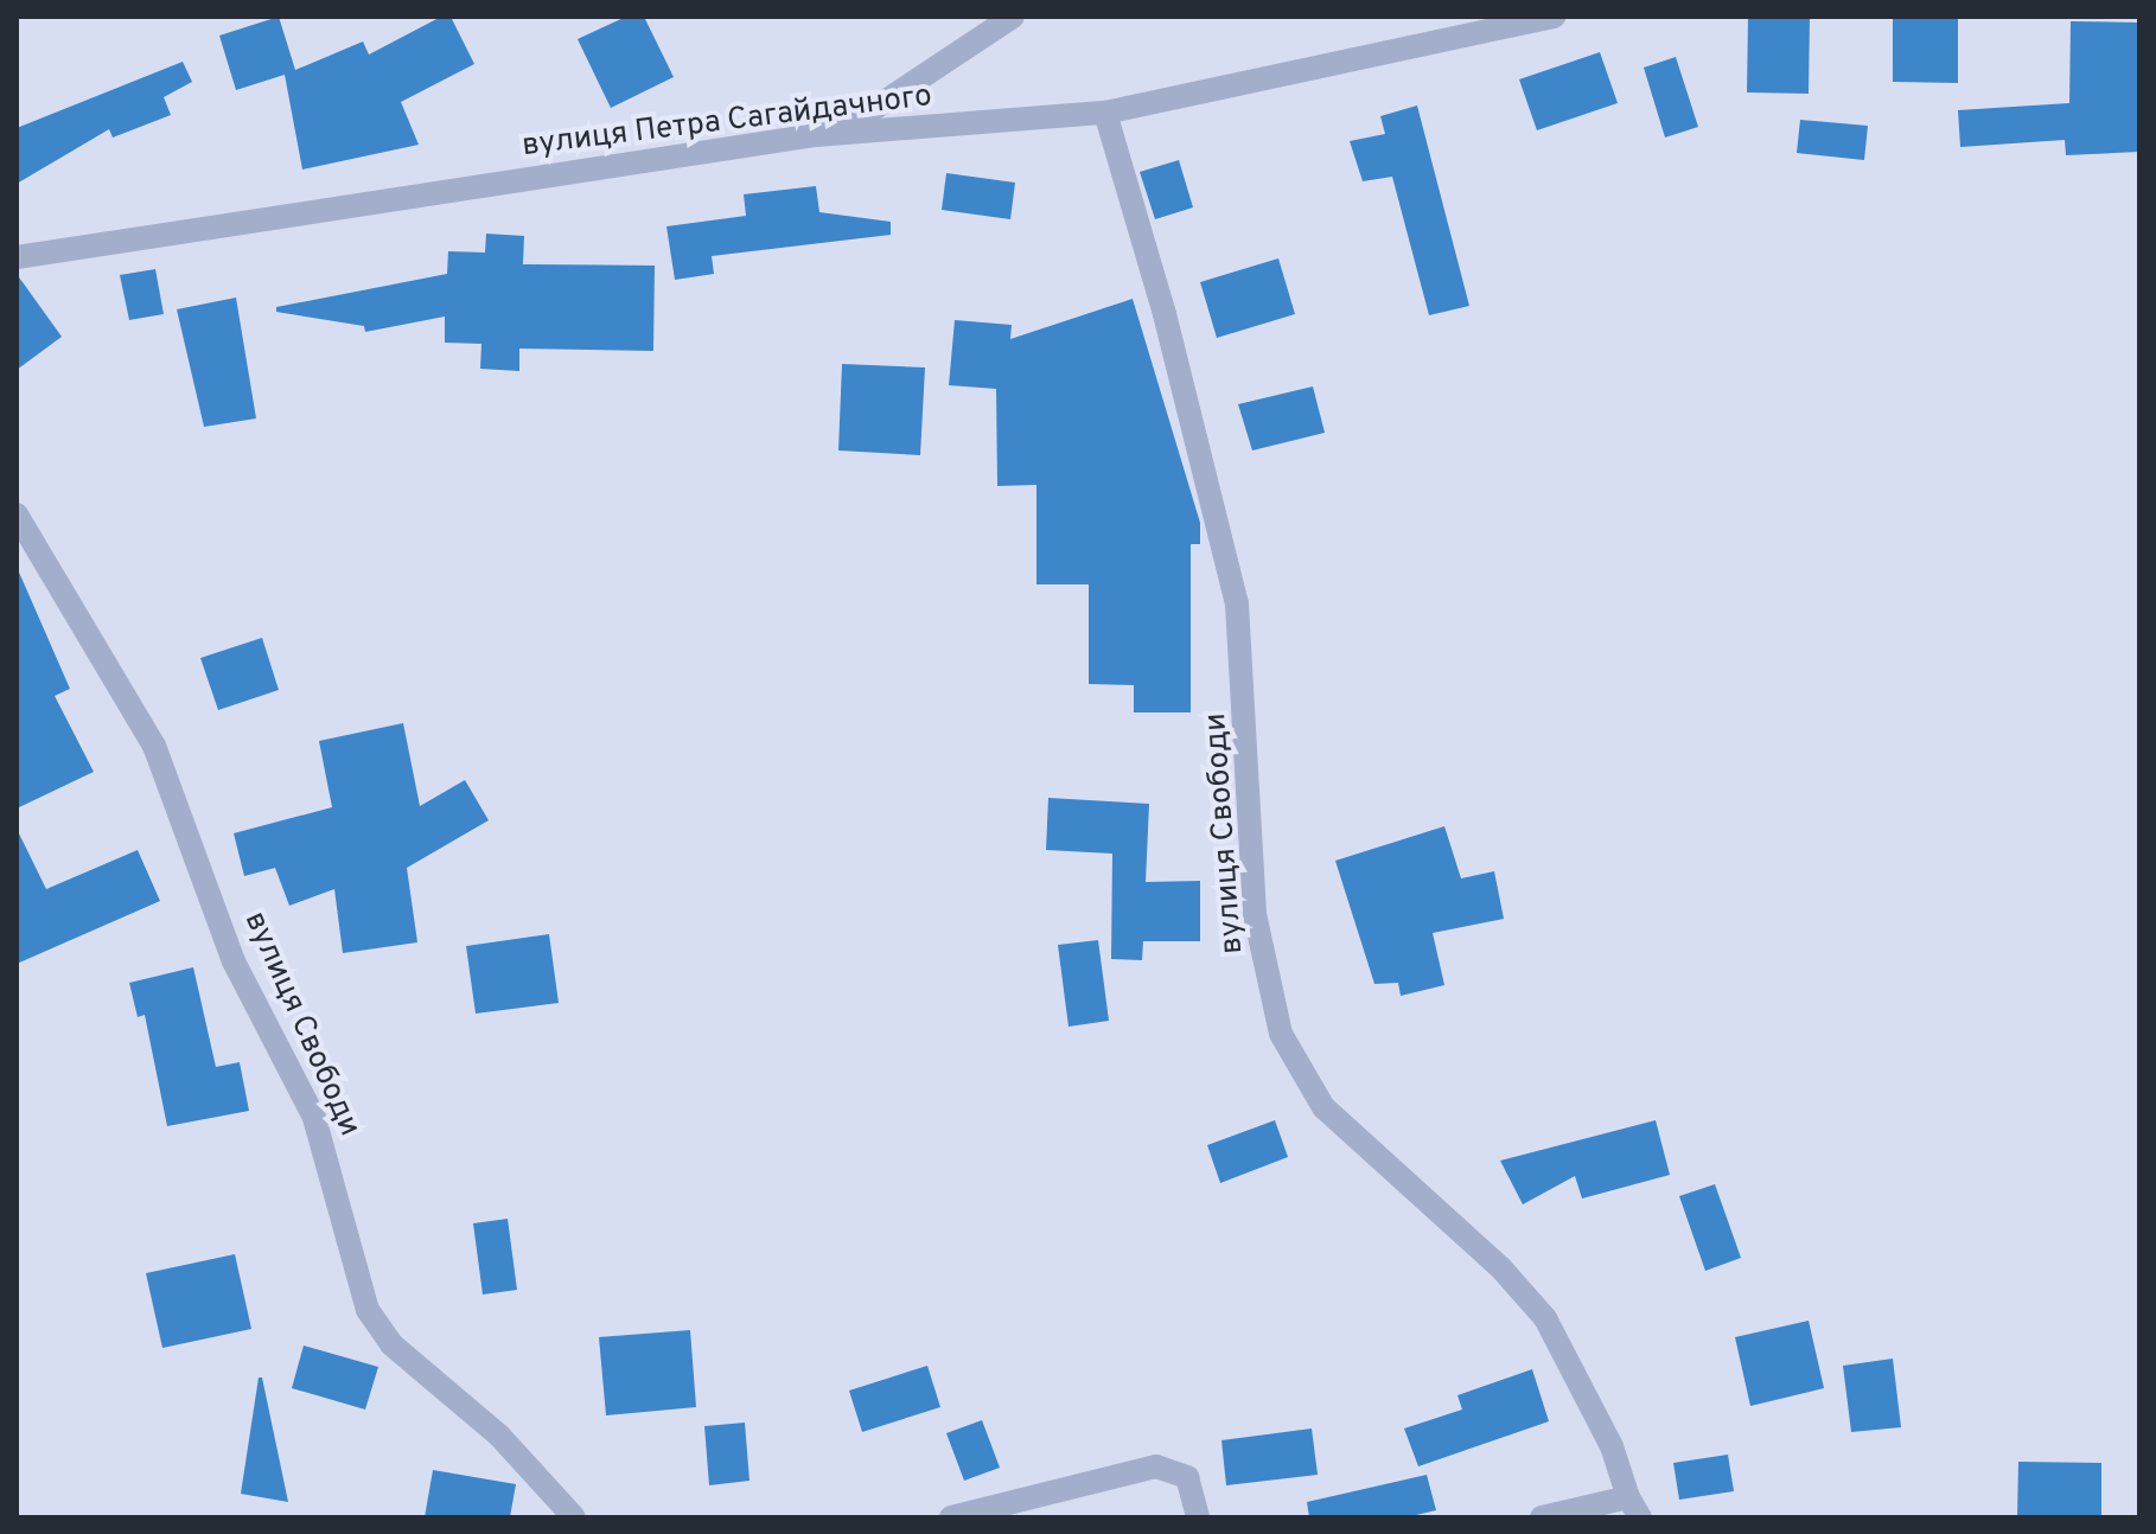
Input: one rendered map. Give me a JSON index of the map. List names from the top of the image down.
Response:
{
  "streets": {
    "street": ["вулиця Петра Сагайдачного", "вулиця Свободи"]
  },
  "crossings": [
    ["вулиця Петра Сагайдачного", "вулиця Свободи"]
  ]
}
